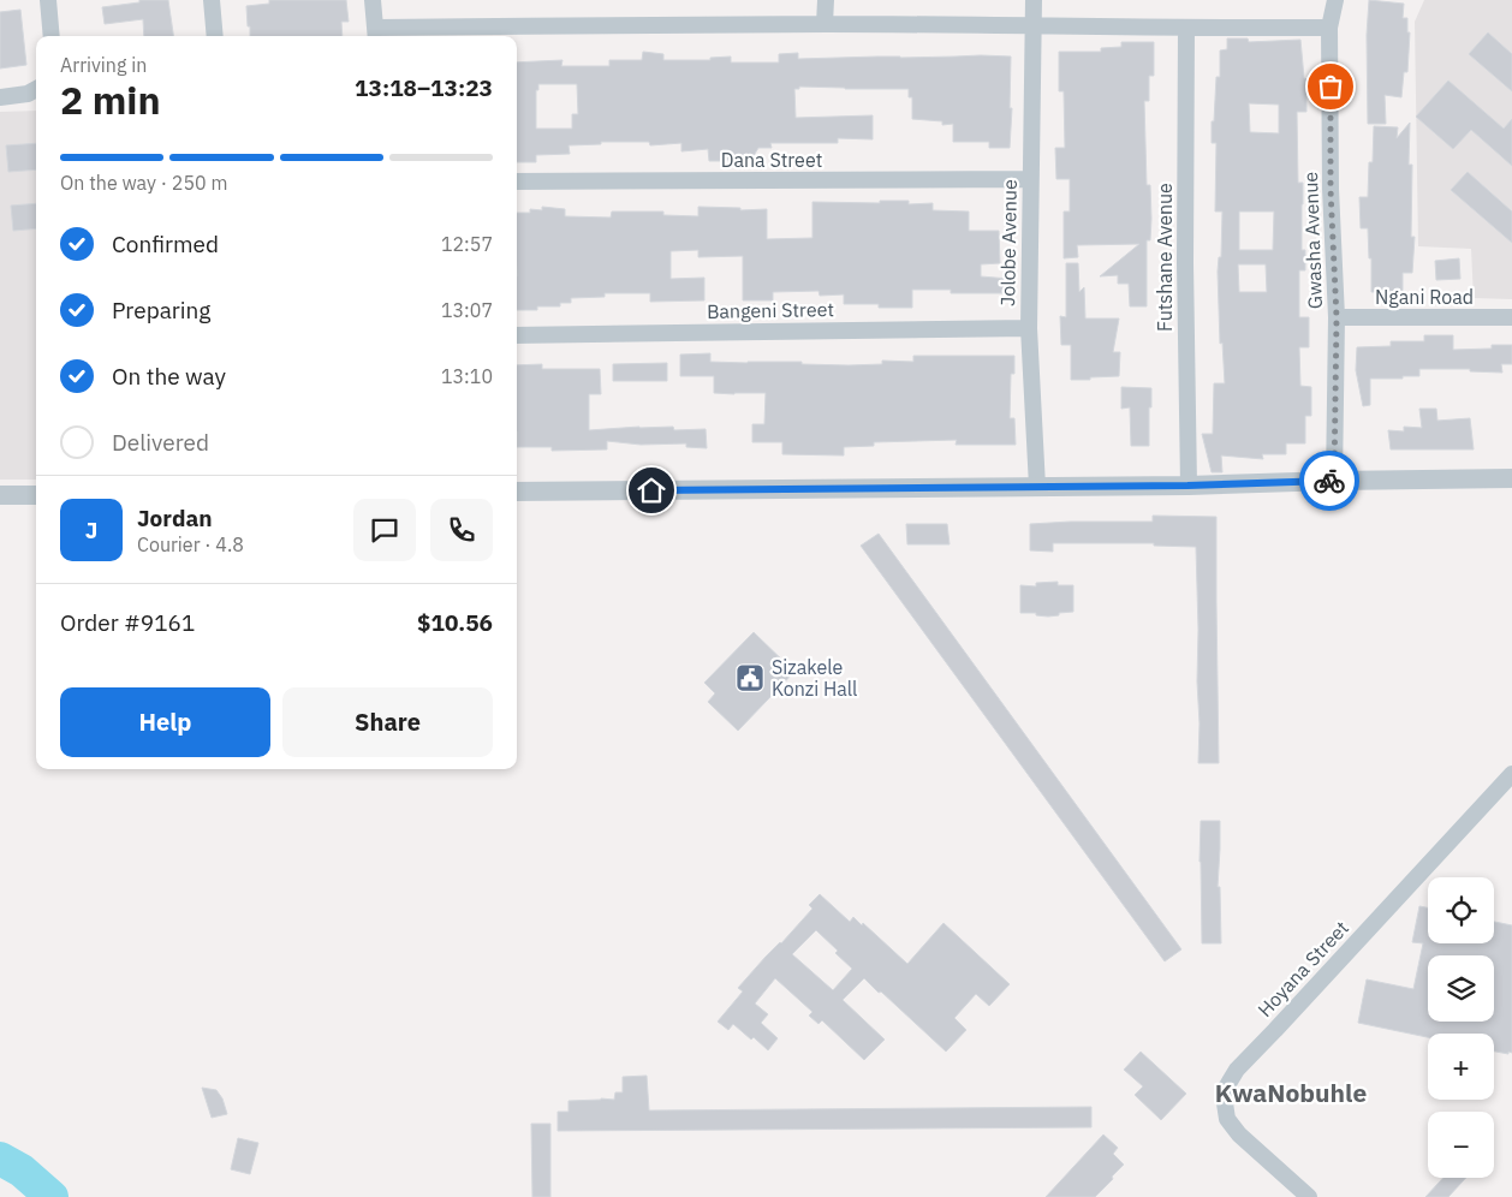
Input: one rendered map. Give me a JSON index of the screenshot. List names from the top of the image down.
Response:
{
  "streets": {
    "street": [
      "Dana Street",
      "Gwasha Avenue",
      "Jolobe Avenue",
      "Futshane Avenue",
      "Ngani Road",
      "Bangeni Street",
      "Hoyana Street"
    ]
  },
  "crossings": [
    ["Dana Street", "Jolobe Avenue"],
    ["Gwasha Avenue", "Ngani Road"],
    ["Jolobe Avenue", "Bangeni Street"]
  ],
  "districts": ["KwaNobuhle"],
  "places": {
    "public building": ["Sizakele Konzi Hall"]
  },
  "page": {
    "heading": ["2 min", "Arriving in", "13:18–13:23"],
    "panel": [
      "Jordan",
      "Courier · 4.8",
      "Order #9161",
      "$10.56"
    ],
    "bar": "On the way · 250 m",
    "list": [
      ["Confirmed", "12:57"],
      ["Preparing", "13:07"],
      ["On the way", "13:10"],
      "Delivered"
    ],
    "round": "J",
    "buttons": ["Help", "Share"],
    "map_buttons": ["+", "−"]
  }
}
